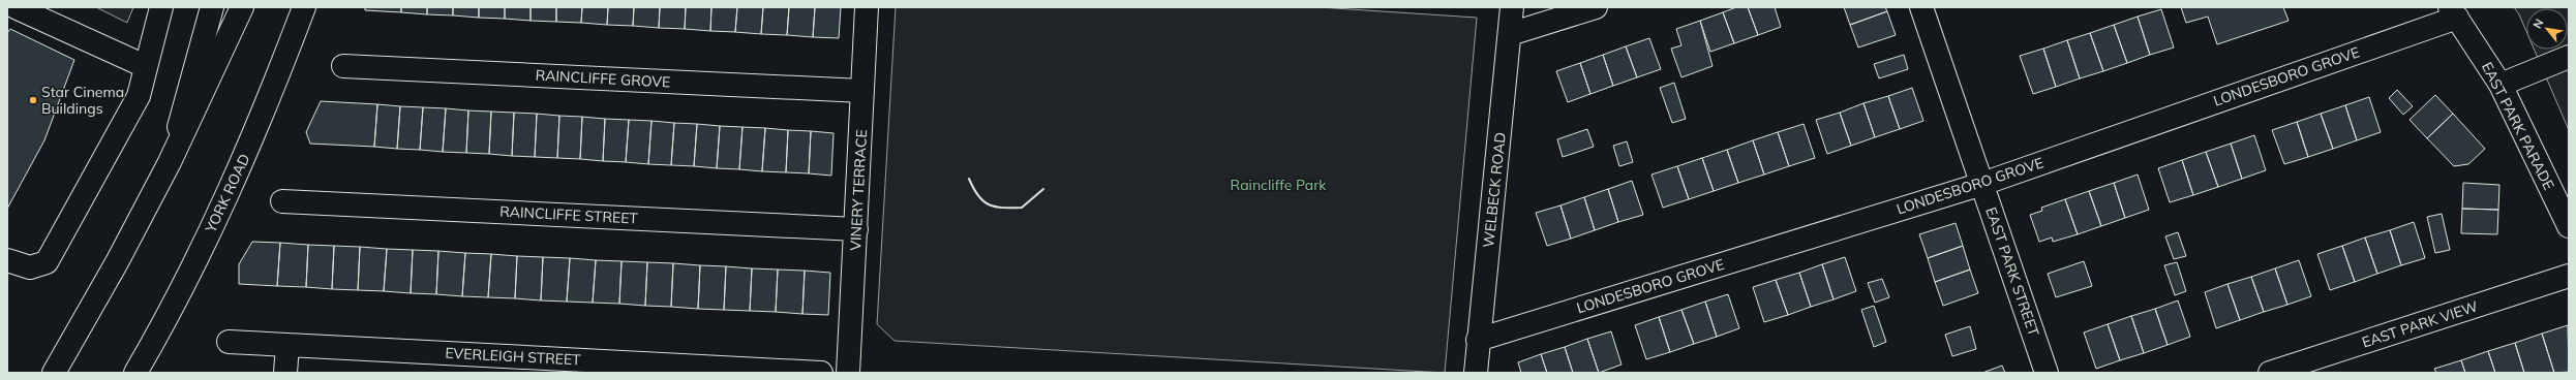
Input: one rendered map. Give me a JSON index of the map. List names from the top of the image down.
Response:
{
  "streets": {
    "main road": [
      "LONDESBORO GROVE",
      "RAINCLIFFE GROVE",
      "EAST PARK PARADE",
      "VINERY TERRACE",
      "WELBECK ROAD",
      "YORK ROAD",
      "RAINCLIFFE STREET",
      "EAST PARK STREET",
      "EAST PARK VIEW",
      "EVERLEIGH STREET"
    ]
  },
  "crossings": [
    ["LONDESBORO GROVE", "EAST PARK PARADE"],
    ["LONDESBORO GROVE", "WELBECK ROAD"],
    ["LONDESBORO GROVE", "EAST PARK STREET"],
    ["RAINCLIFFE GROVE", "VINERY TERRACE"],
    ["VINERY TERRACE", "RAINCLIFFE STREET"]
  ],
  "parks": ["Raincliffe Park"],
  "places": ["Star Cinema Buildings"],
  "north": "top left"
}
